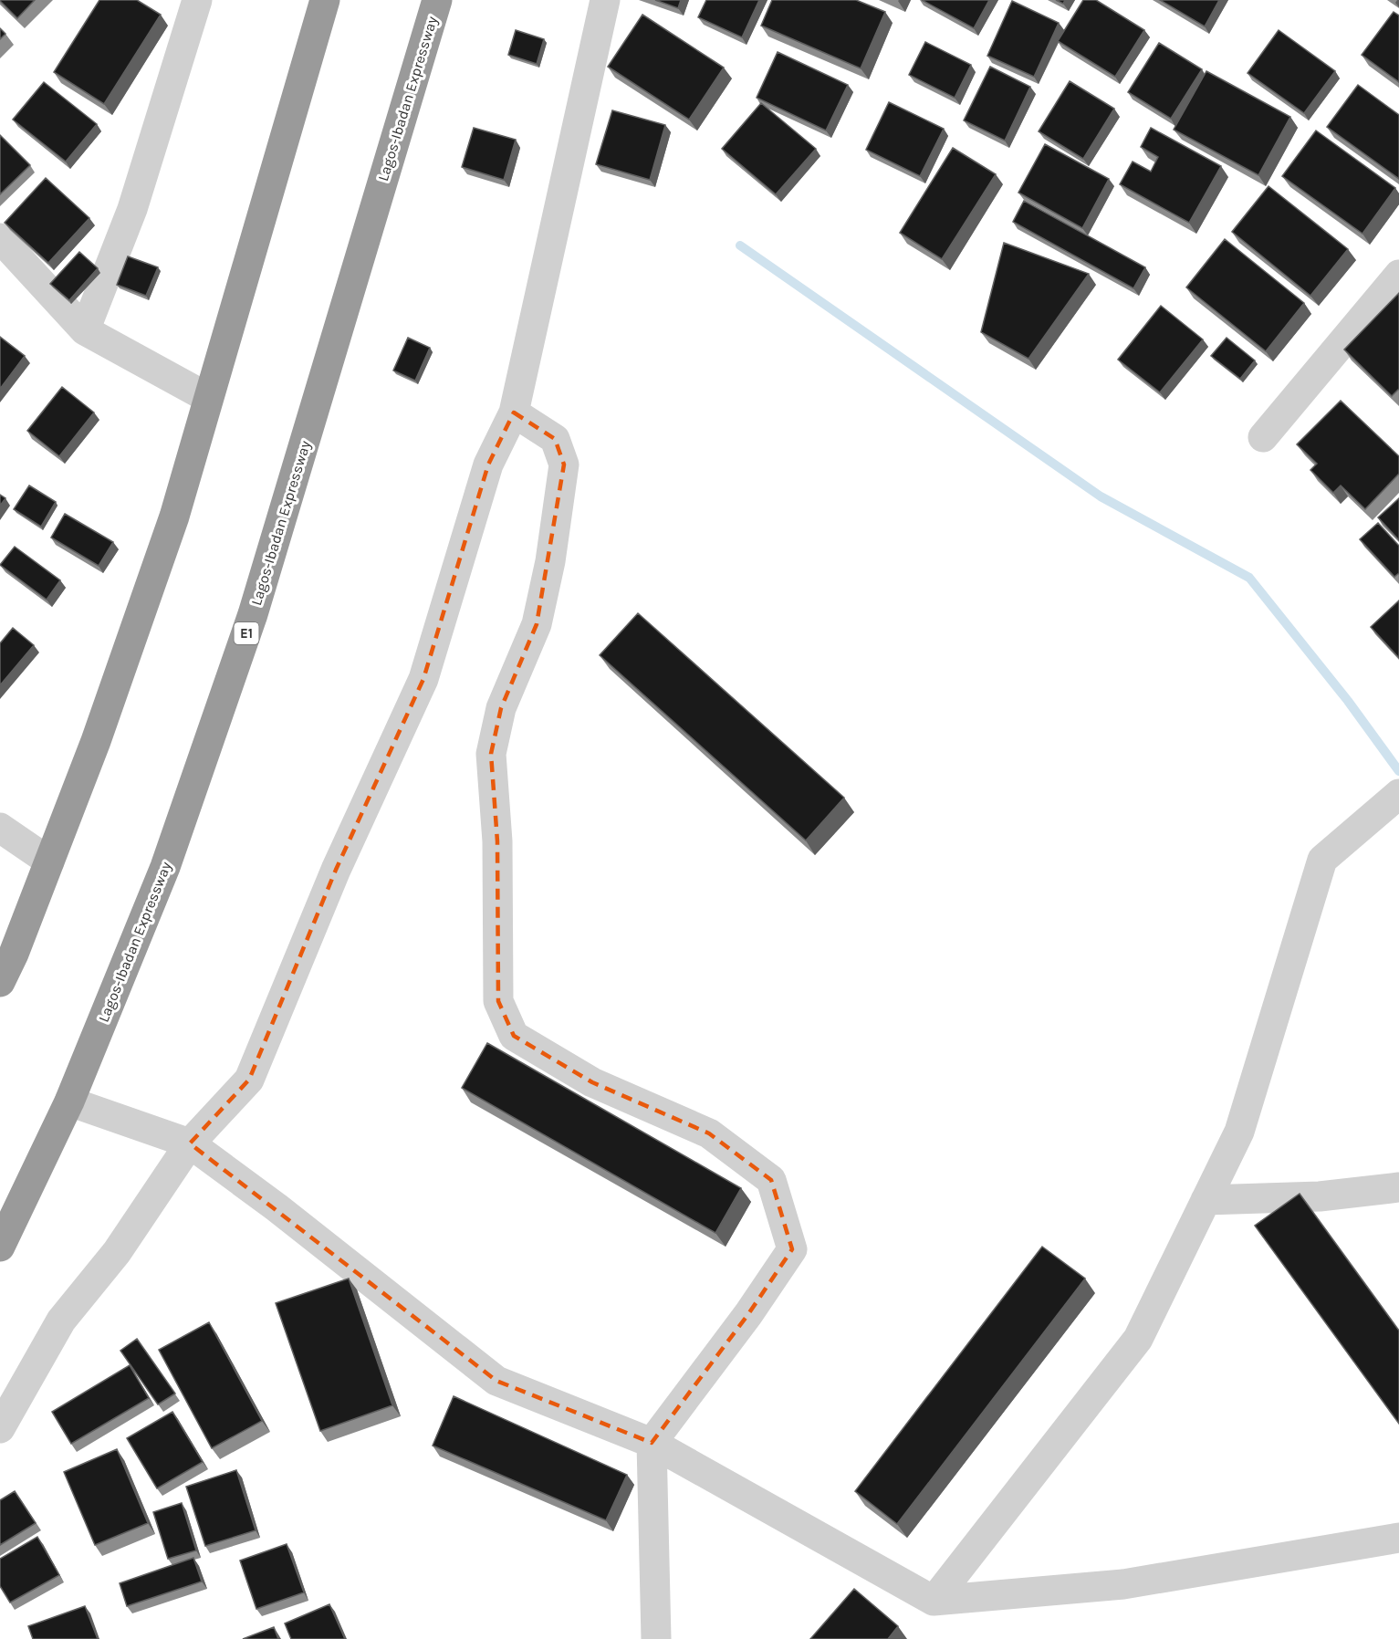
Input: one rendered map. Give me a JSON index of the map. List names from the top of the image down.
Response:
{
  "streets": {
    "highway": ["Lagos-Ibadan Expressway", "E1"]
  }
}
